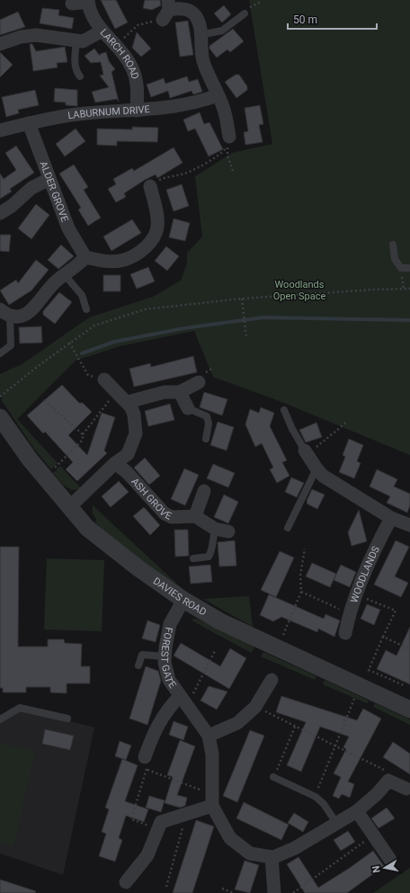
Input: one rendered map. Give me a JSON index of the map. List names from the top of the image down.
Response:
{
  "streets": {
    "street": [
      "LARCH ROAD",
      "LABURNUM DRIVE",
      "ALDER GROVE",
      "ASH GROVE",
      "WOODLANDS",
      "DAVIES ROAD",
      "FOREST GATE"
    ]
  },
  "crossings": [
    ["LARCH ROAD", "LABURNUM DRIVE"],
    ["LABURNUM DRIVE", "ALDER GROVE"],
    ["DAVIES ROAD", "FOREST GATE"]
  ],
  "parks": ["Woodlands Open Space"],
  "scale_bar": "50 m",
  "north": "left"
}
